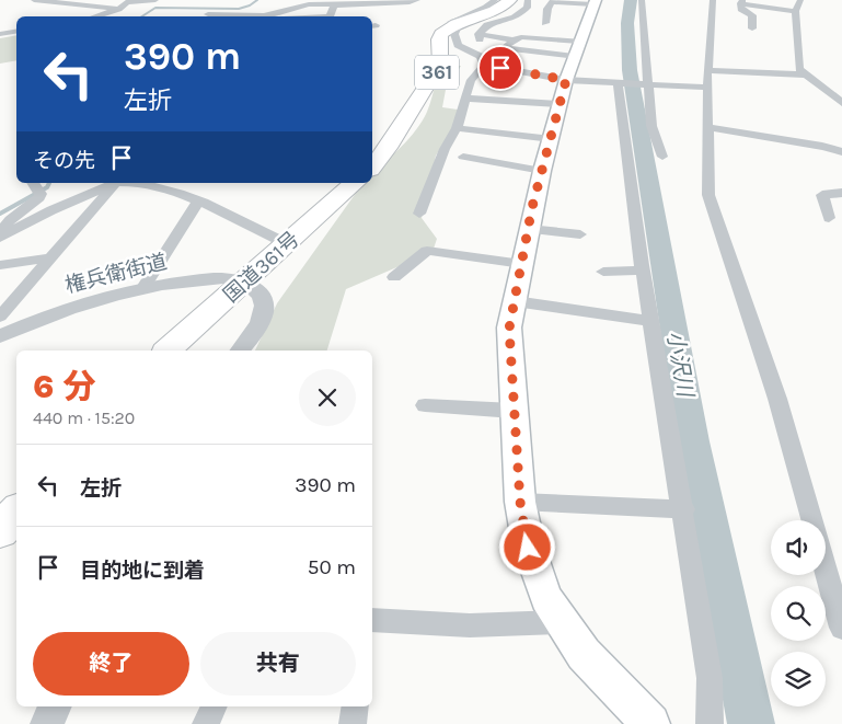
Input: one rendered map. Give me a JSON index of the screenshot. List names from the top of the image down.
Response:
{
  "streets": {
    "highway": ["361", "国道361号"],
    "street": ["権兵衛街道"]
  },
  "crossings": [
    ["国道361号", "権兵衛街道"]
  ],
  "water": ["小沢川"],
  "page": {
    "turn": ["390 m", "左折"],
    "then": "その先",
    "heading": ["6 分", "440 m · 15:20"],
    "list": [
      {
        "name": "左折",
        "value": "390 m"
      },
      {
        "name": "目的地に到着",
        "value": "50 m"
      }
    ],
    "buttons": ["終了", "共有"]
  }
}
